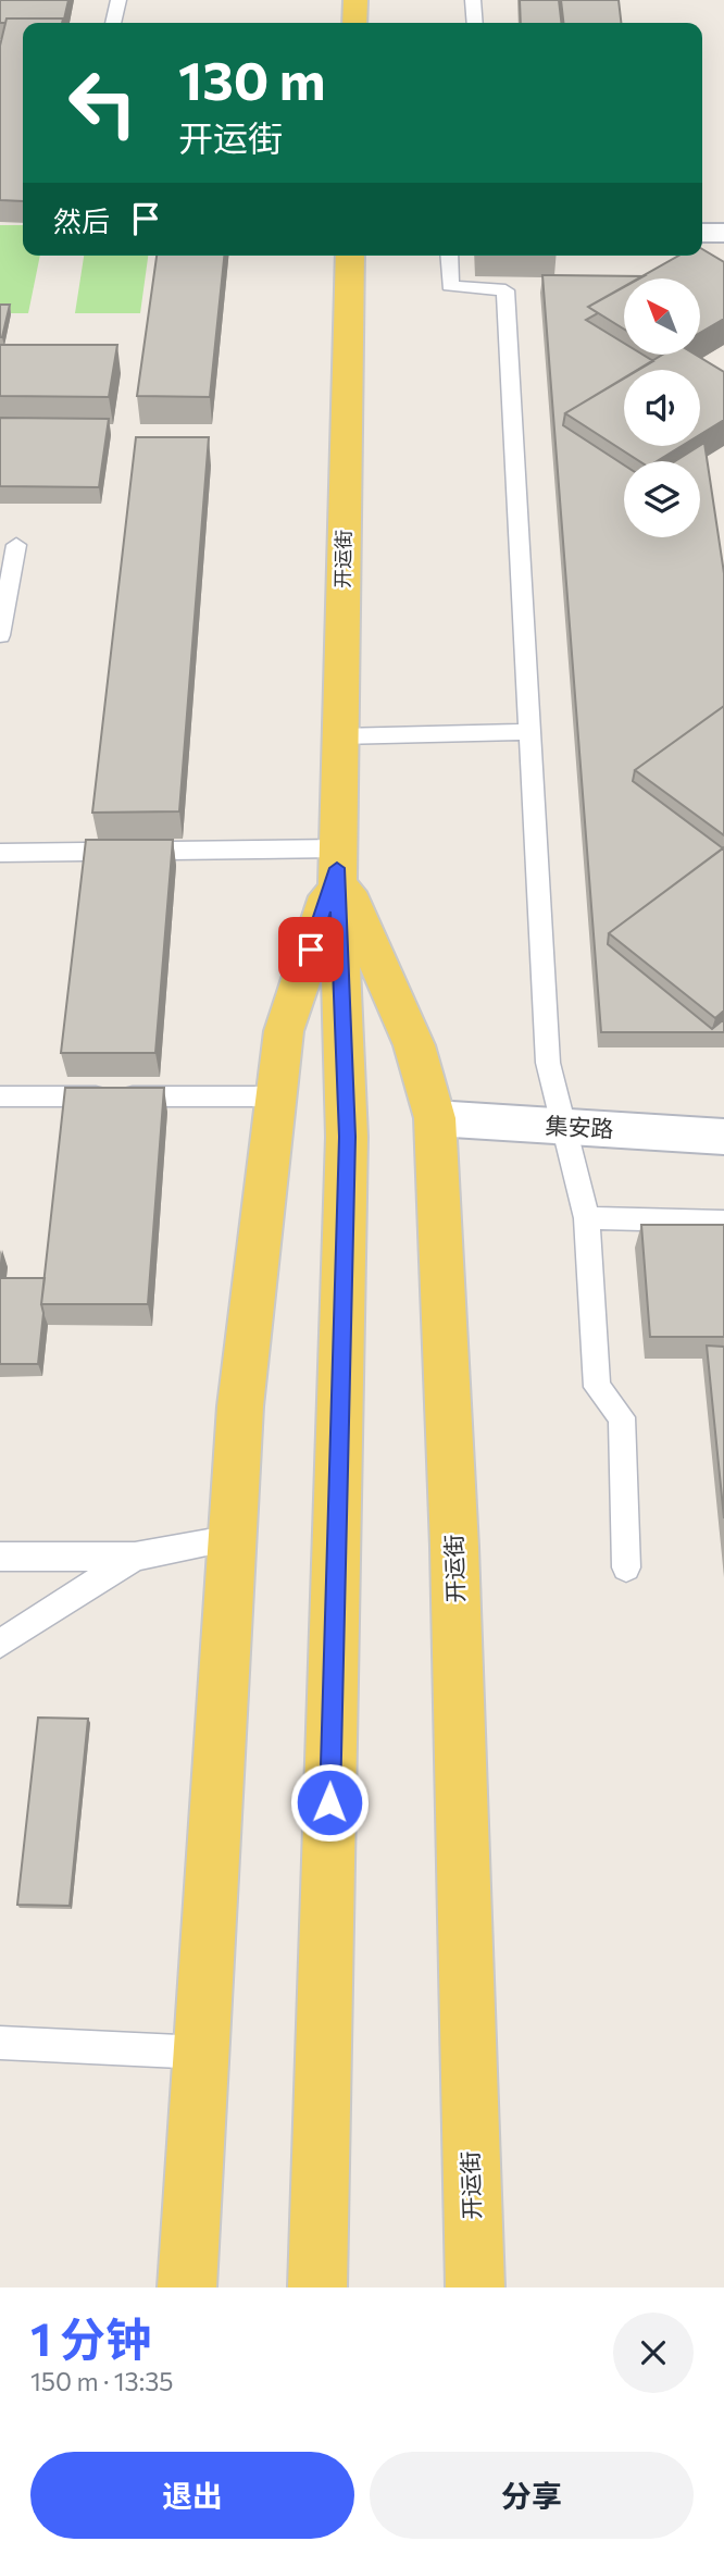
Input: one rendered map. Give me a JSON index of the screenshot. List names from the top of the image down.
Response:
{
  "streets": {
    "main road": ["开运街"],
    "street": ["集安路"]
  },
  "crossings": [
    ["开运街", "集安路"]
  ],
  "north": "top left",
  "page": {
    "turn": ["130 m", "开运街"],
    "then": "然后",
    "heading": ["1 分钟", "150 m · 13:35"],
    "buttons": ["退出", "分享"]
  }
}
